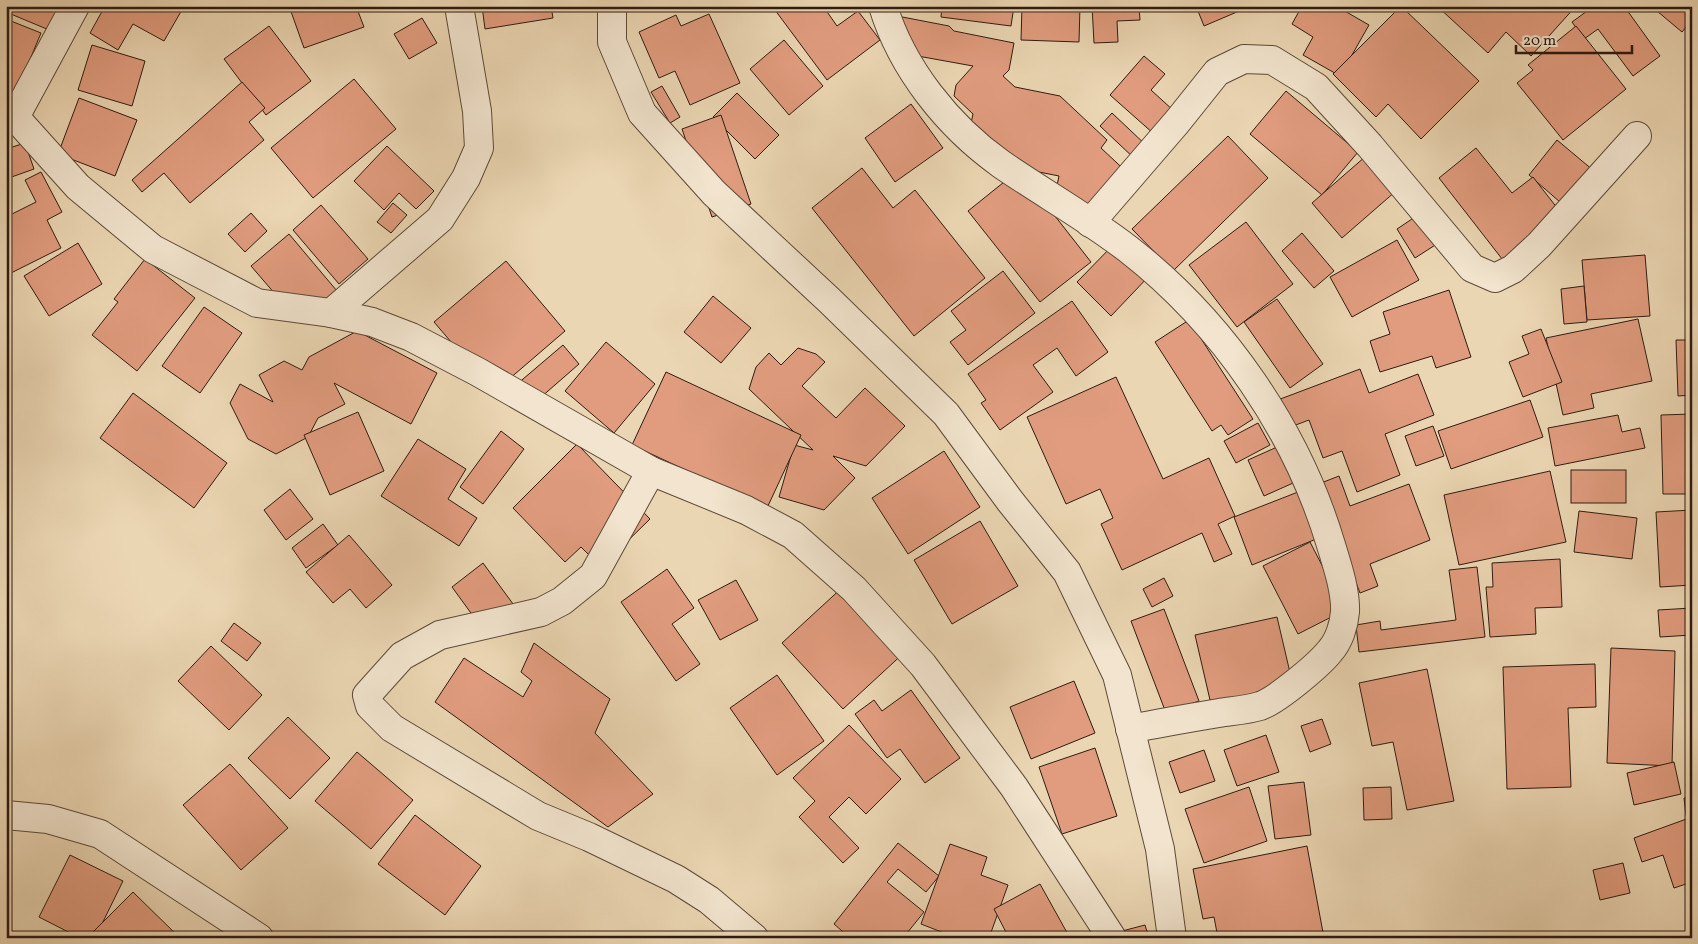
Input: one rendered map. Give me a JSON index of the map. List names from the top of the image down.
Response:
{
  "scale_bar": "20 m"
}
